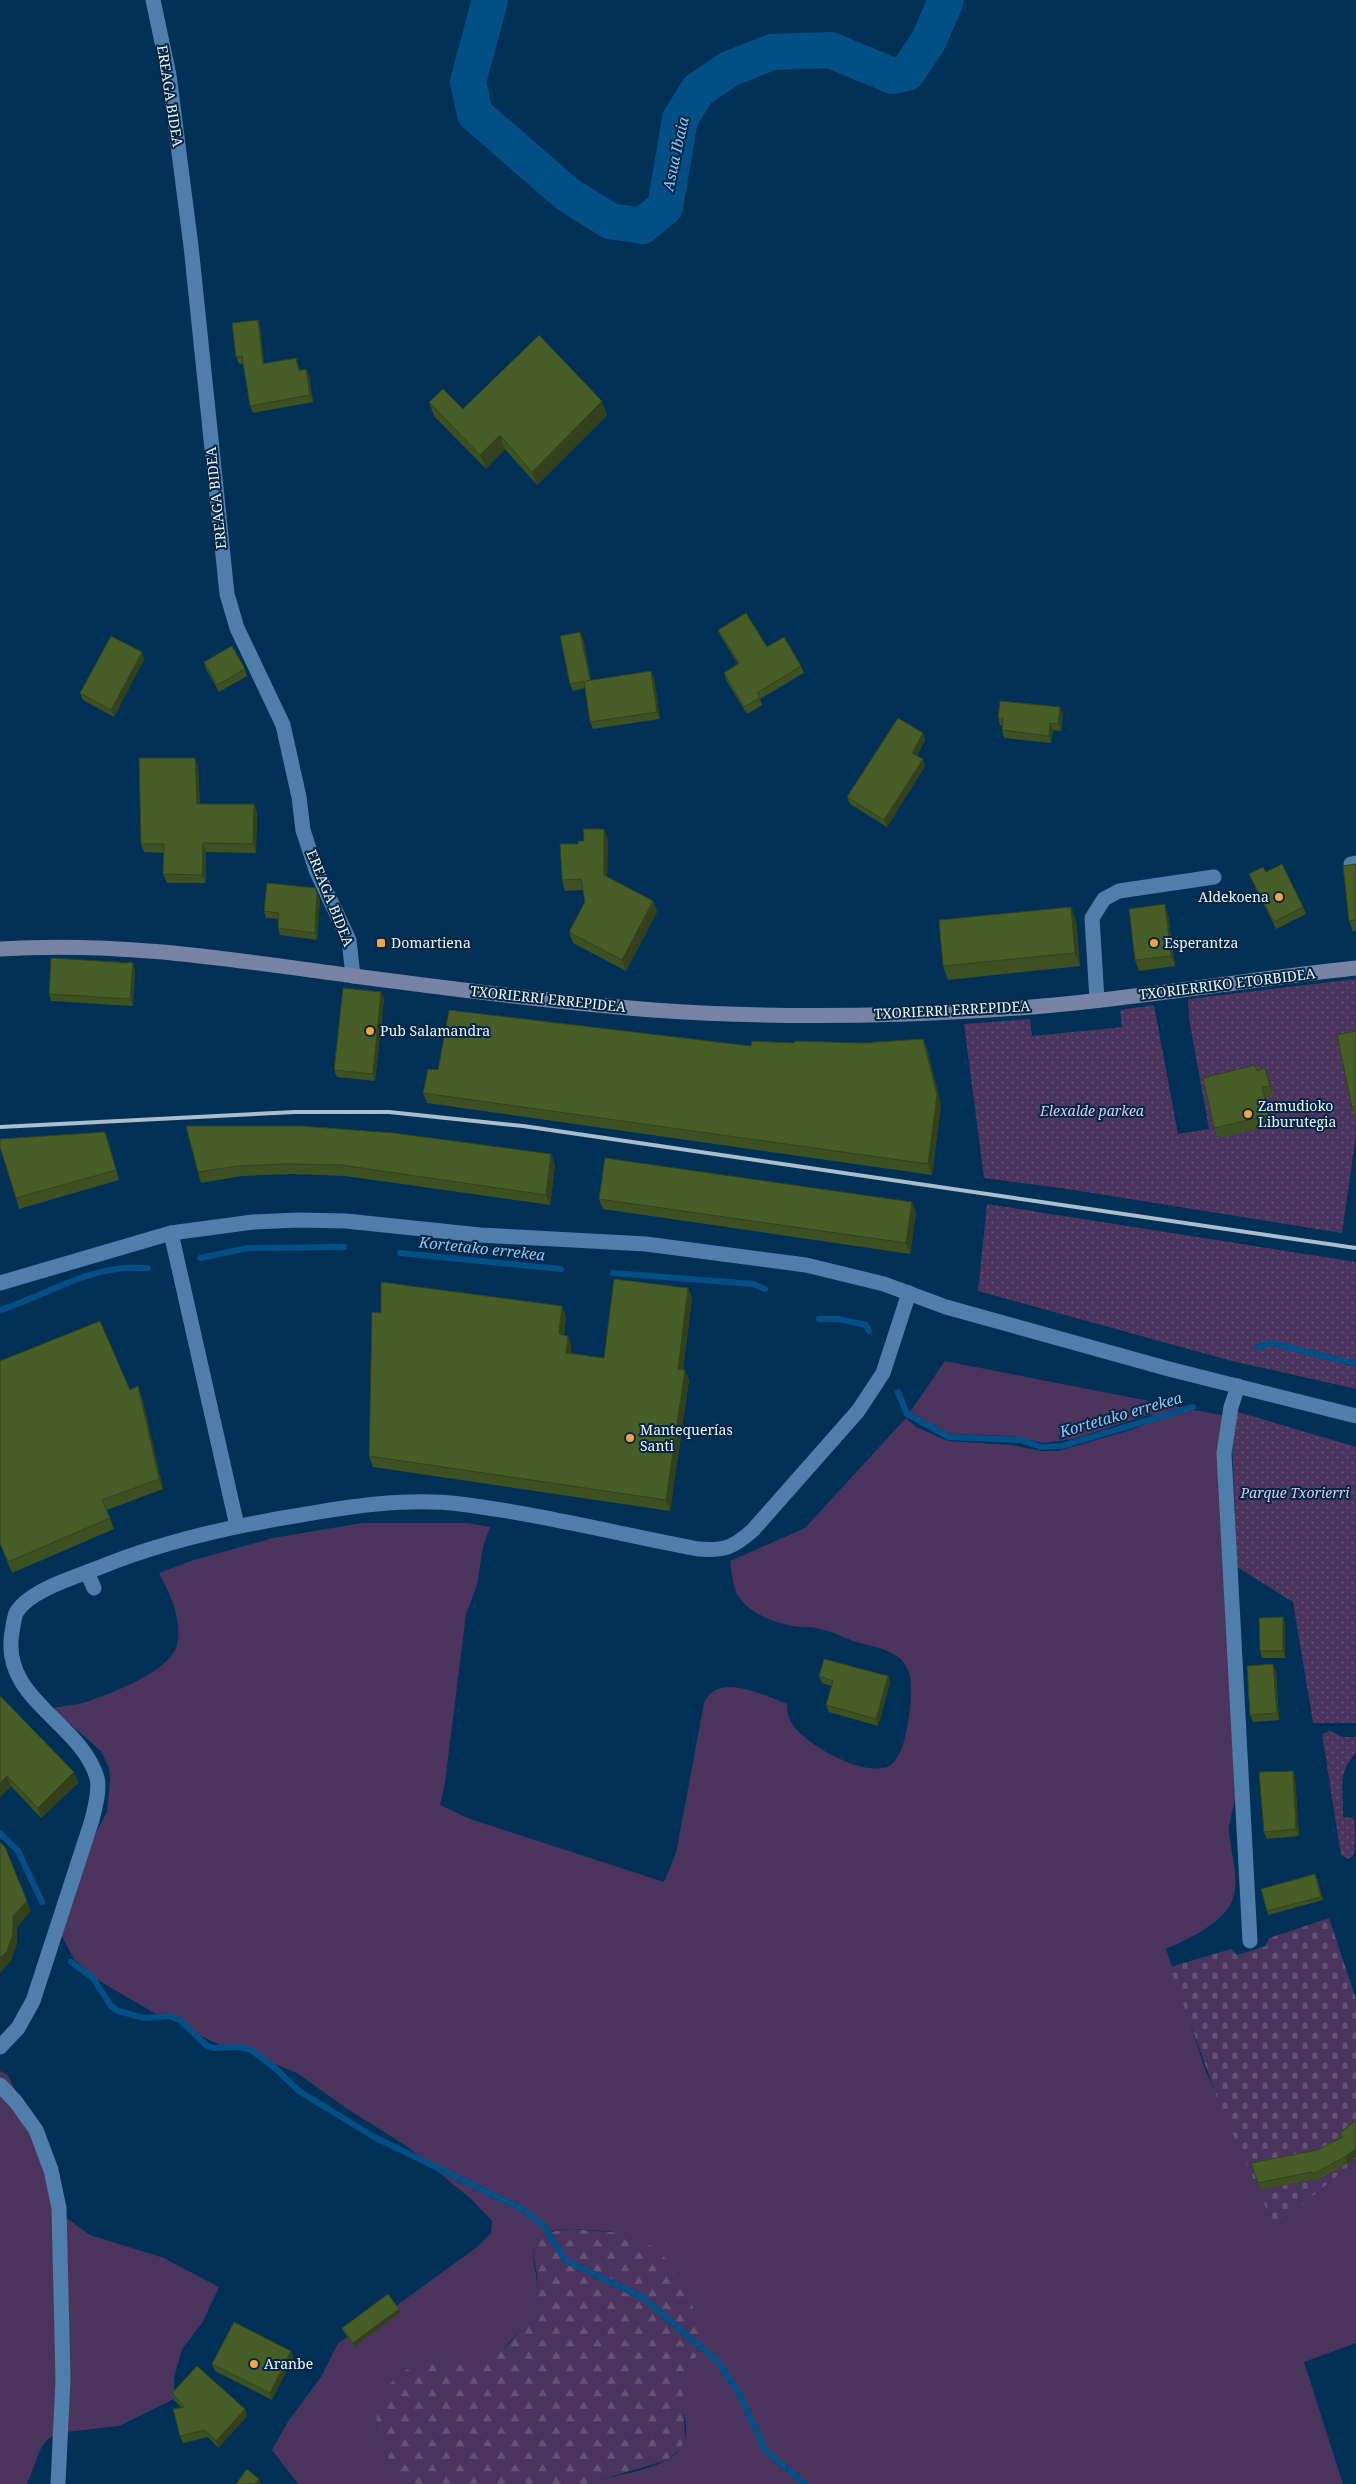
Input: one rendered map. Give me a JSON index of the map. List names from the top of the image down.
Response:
{
  "streets": {
    "street": ["EREAGA BIDEA", "TXORIERRIKO ETORBIDEA", "TXORIERRI ERREPIDEA"]
  },
  "crossings": [
    ["EREAGA BIDEA", "TXORIERRI ERREPIDEA"],
    ["TXORIERRIKO ETORBIDEA", "TXORIERRI ERREPIDEA"]
  ],
  "water": ["Asua Ibaia", "Kortetako errekea"],
  "parks": ["Elexalde parkea", "Parque Txorierri"],
  "places": {
    "other": [
      "Aldekoena",
      "Esperantza",
      "Pub Salamandra",
      "Zamudioko Liburutegia",
      "Mantequerías Santi",
      "Aranbe"
    ],
    "transit": ["Domartiena"]
  }
}
